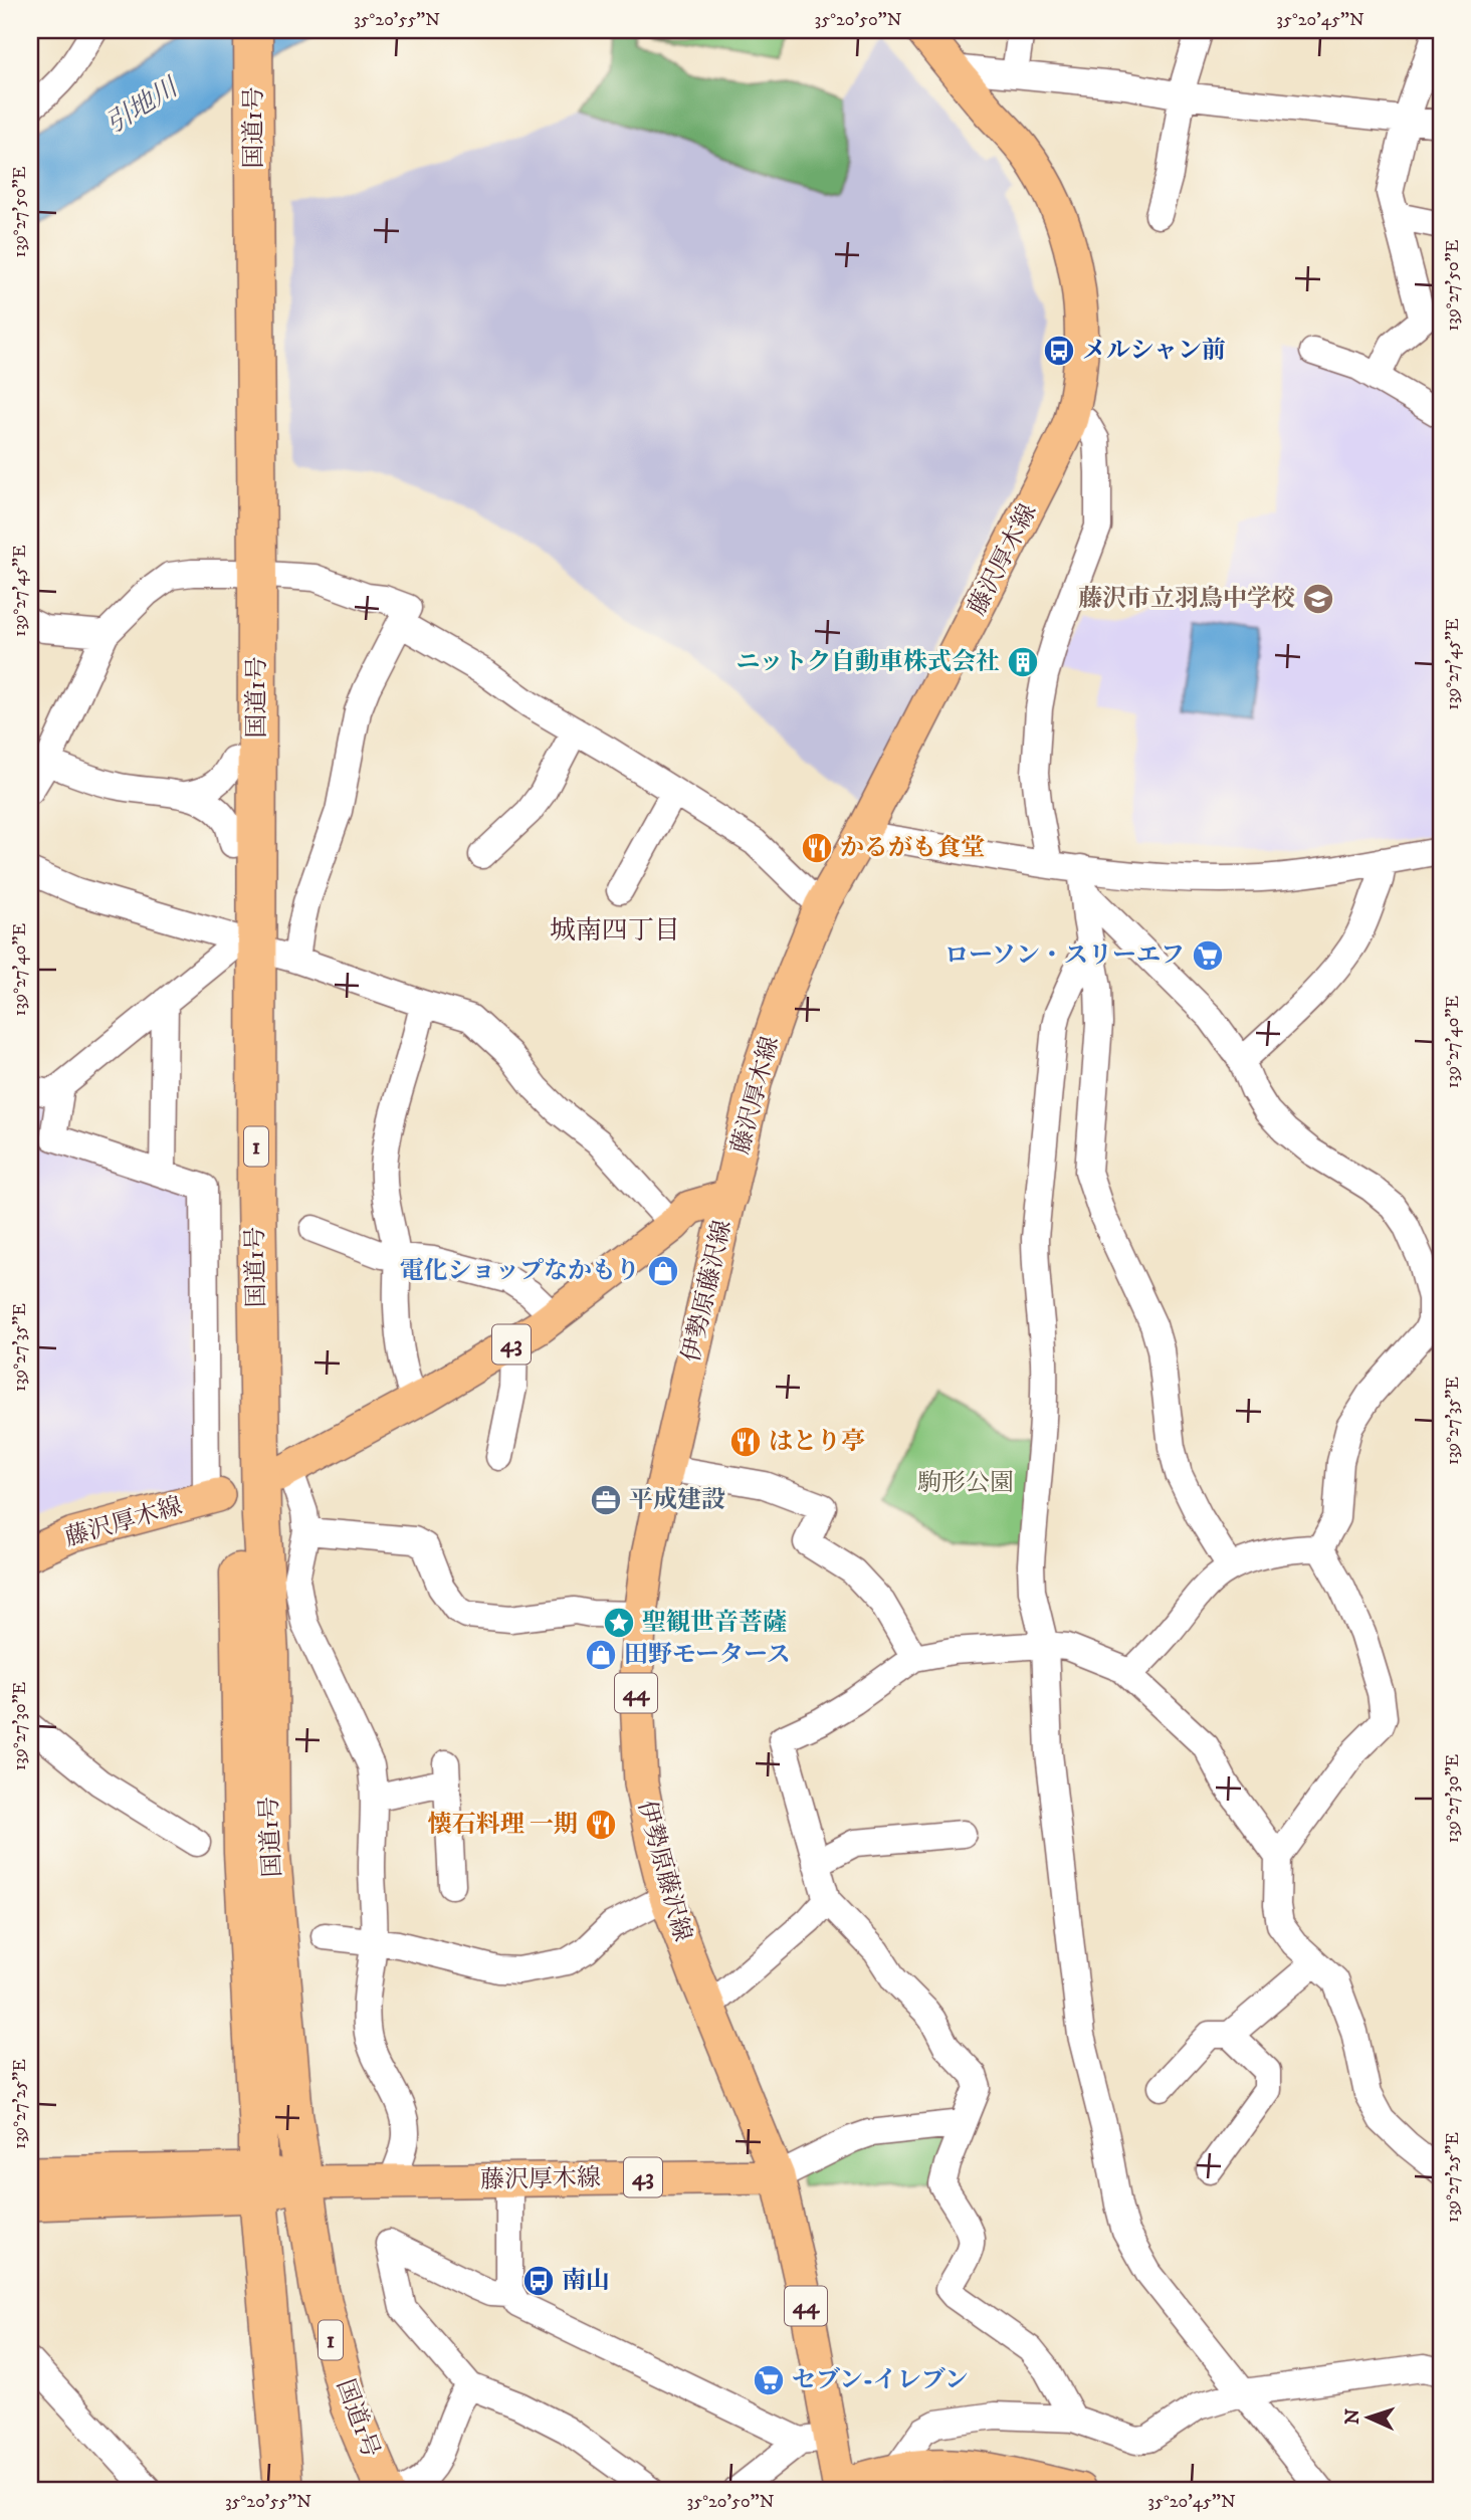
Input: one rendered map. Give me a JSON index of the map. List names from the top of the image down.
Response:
{
  "streets": {
    "highway": ["国道1号", "1"],
    "main road": [
      "藤沢厚木線",
      "伊勢原藤沢線",
      "43",
      "44"
    ]
  },
  "crossings": [
    ["国道1号", "藤沢厚木線"],
    ["藤沢厚木線", "伊勢原藤沢線"],
    ["藤沢厚木線", "43"],
    ["伊勢原藤沢線", "43"]
  ],
  "districts": ["城南四丁目"],
  "water": ["引地川"],
  "parks": ["駒形公園"],
  "places": {
    "bus stop": ["メルシャン前", "南山"],
    "school or university": ["藤沢市立羽鳥中学校"],
    "building": ["ニットク自動車株式会社"],
    "restaurant": ["かるがも食堂", "はとり亭", "懐石料理 一期"],
    "supermarket": ["ローソン・スリーエフ", "セブン-イレブン"],
    "shop": ["電化ショップなかもり", "田野モータース"],
    "office": ["平成建設"],
    "place": ["聖観世音菩薩"]
  },
  "north": "left",
  "coordinates": [
    "35°20'55\"N",
    "35°20'50\"N",
    "35°20'45\"N",
    "139°27'50\"E",
    "139°27'45\"E",
    "139°27'40\"E",
    "139°27'35\"E",
    "139°27'30\"E",
    "139°27'25\"E"
  ]
}
